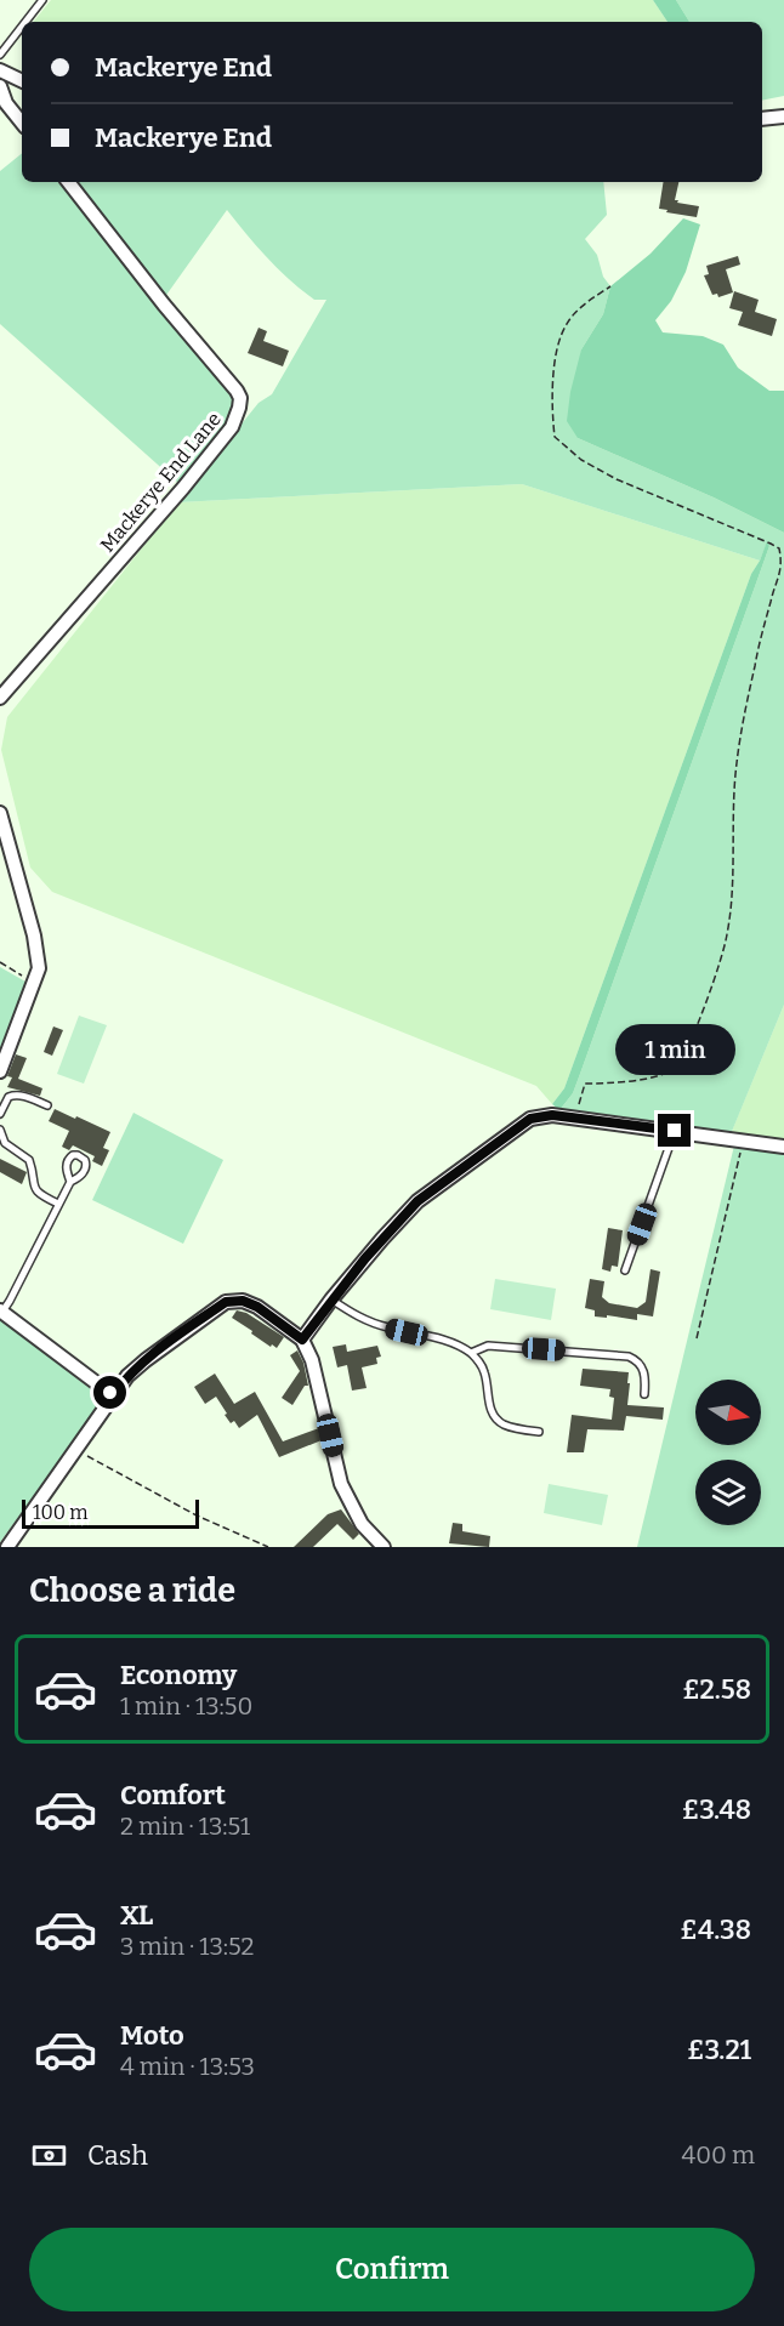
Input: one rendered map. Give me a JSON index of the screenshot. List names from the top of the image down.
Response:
{
  "streets": {
    "street": ["Mackerye End Lane"]
  },
  "scale_bar": "100 m",
  "north": "right",
  "page": {
    "banner": ["Mackerye End", "Mackerye End"],
    "bubble": "1 min",
    "scale": "100 m",
    "heading": "Choose a ride",
    "list": [
      {
        "name": "Economy",
        "note": "1 min · 13:50",
        "value": "£2.58"
      },
      {
        "name": "Comfort",
        "note": "2 min · 13:51",
        "value": "£3.48"
      },
      {
        "name": "XL",
        "note": "3 min · 13:52",
        "value": "£4.38"
      },
      {
        "name": "Moto",
        "note": "4 min · 13:53",
        "value": "£3.21"
      }
    ],
    "pay": ["Cash", "400 m"],
    "buttons": "Confirm"
  }
}
